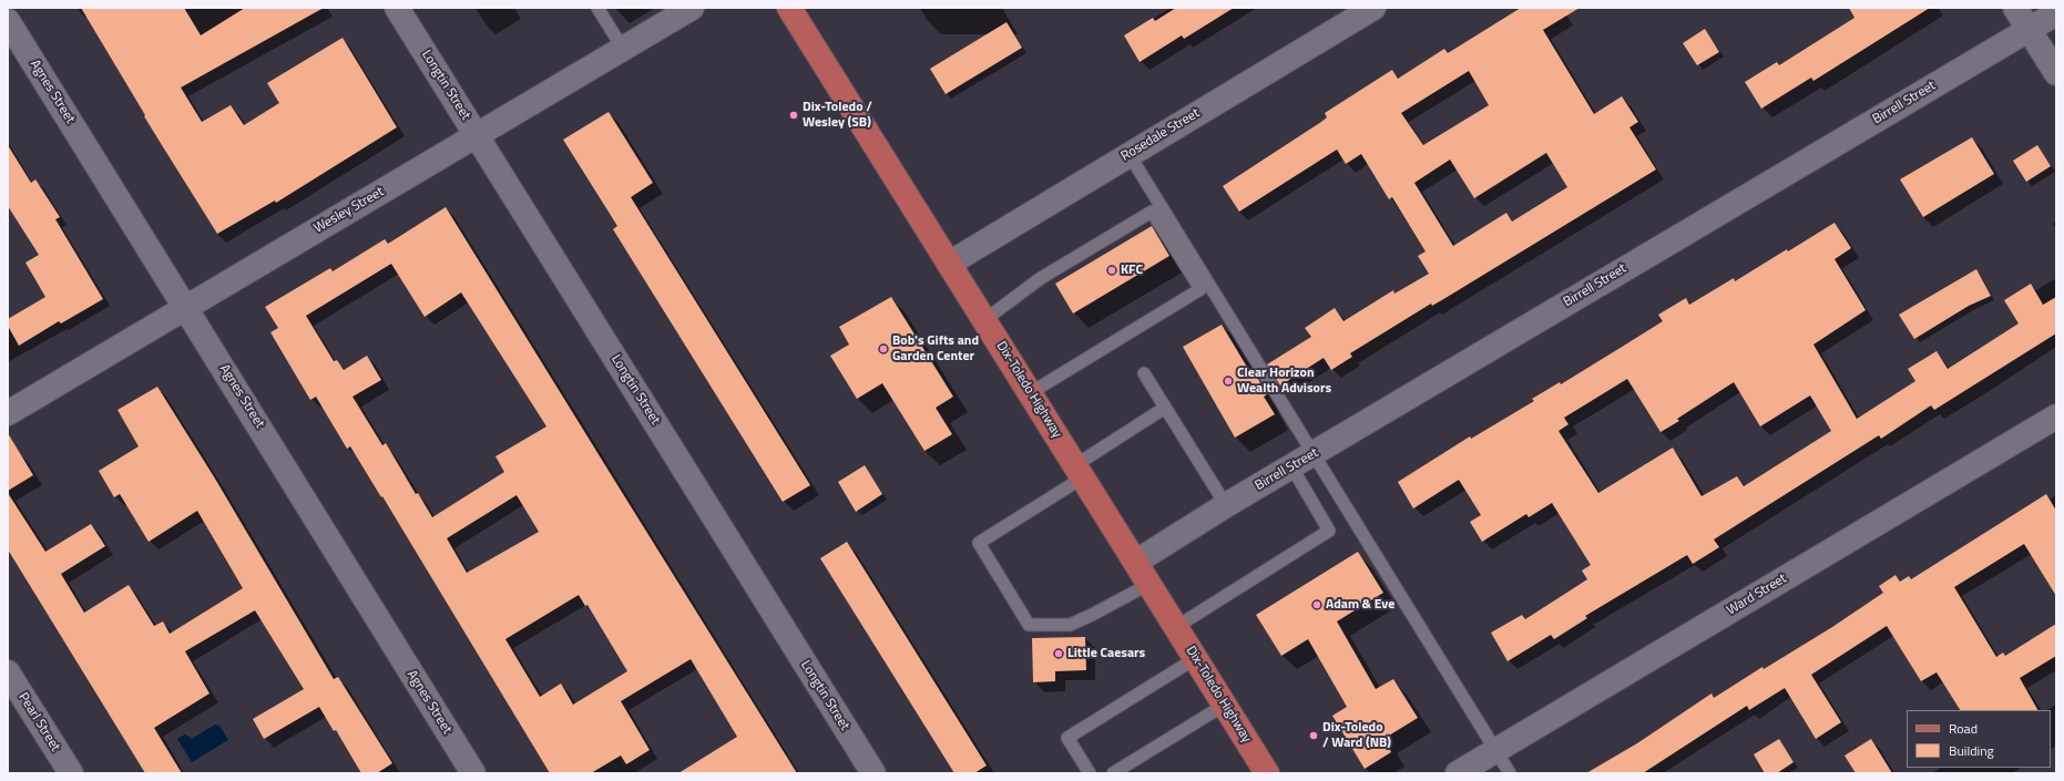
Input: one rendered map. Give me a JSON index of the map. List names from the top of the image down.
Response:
{
  "streets": {
    "main road": ["Dix-Toledo Highway"],
    "street": [
      "Longtin Street",
      "Agnes Street",
      "Birrell Street",
      "Rosedale Street",
      "Wesley Street",
      "Ward Street",
      "Pearl Street"
    ]
  },
  "crossings": [
    ["Longtin Street", "Wesley Street"],
    ["Agnes Street", "Wesley Street"],
    ["Birrell Street", "Dix-Toledo Highway"],
    ["Rosedale Street", "Dix-Toledo Highway"]
  ],
  "places": [
    "Dix-Toledo / Wesley (SB)",
    "KFC",
    "Bob's Gifts and Garden Center",
    "Clear Horizon Wealth Advisors",
    "Adam & Eve",
    "Little Caesars",
    "Dix-Toledo / Ward (NB)"
  ],
  "legend": ["Road", "Building"]
}
